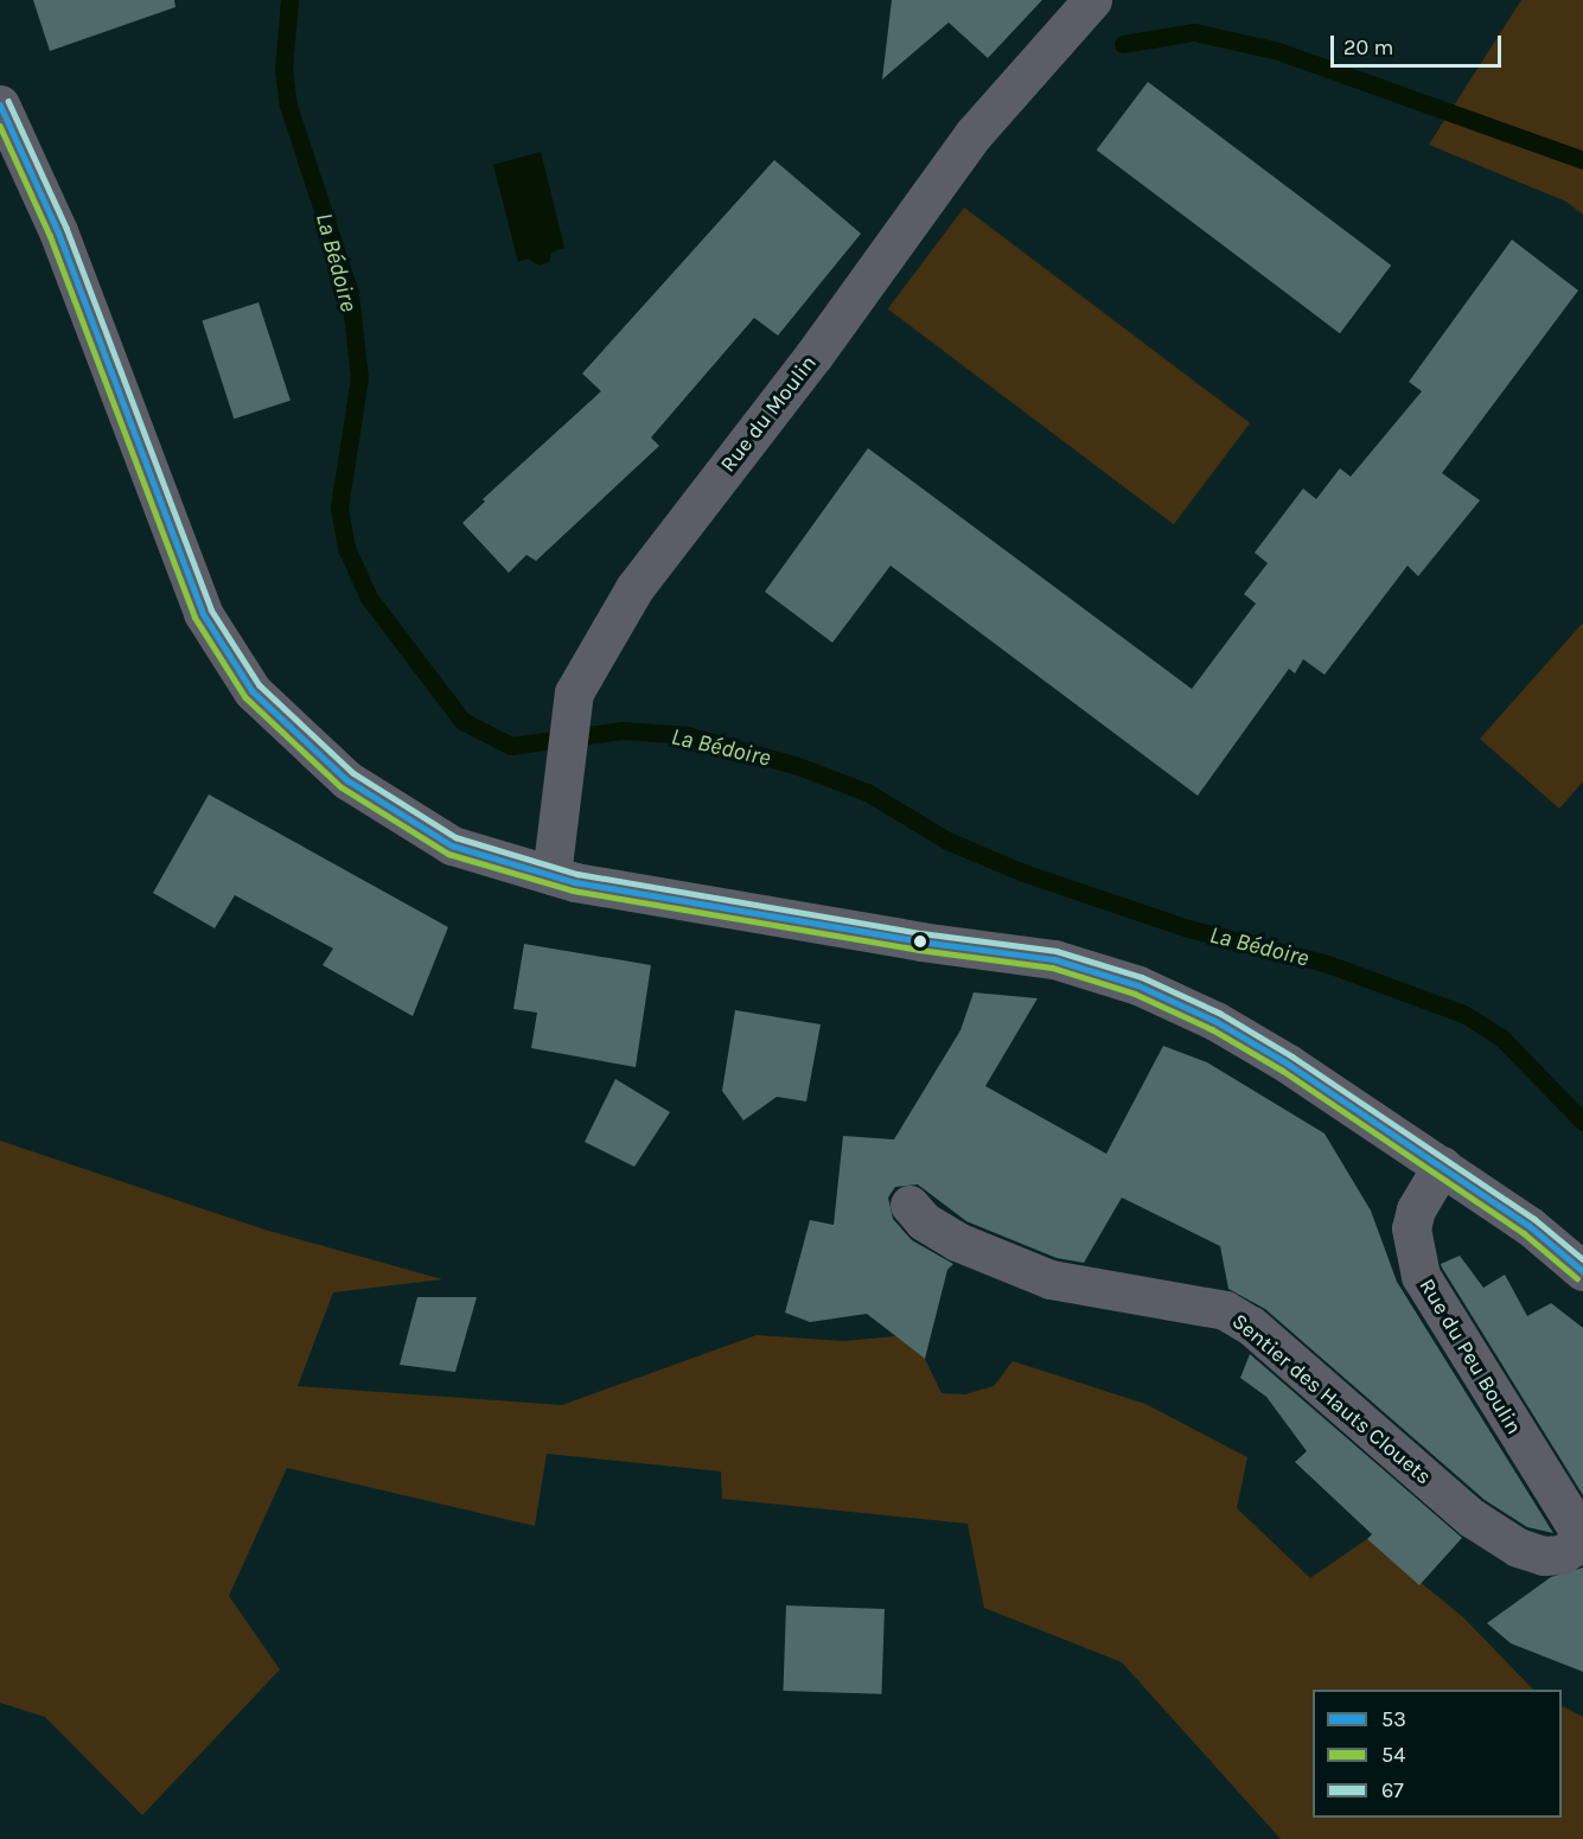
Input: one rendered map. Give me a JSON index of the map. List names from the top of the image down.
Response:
{
  "streets": {
    "street": ["Rue du Moulin", "Rue du Peu Boulin", "Sentier des Hauts Clouets"]
  },
  "crossings": [
    ["Rue du Peu Boulin", "Sentier des Hauts Clouets"]
  ],
  "water": ["La Bédoire"],
  "lines": ["transit line 67", "transit line 53", "transit line 54"],
  "legend": ["53", "54", "67"],
  "scale_bar": "20 m"
}
